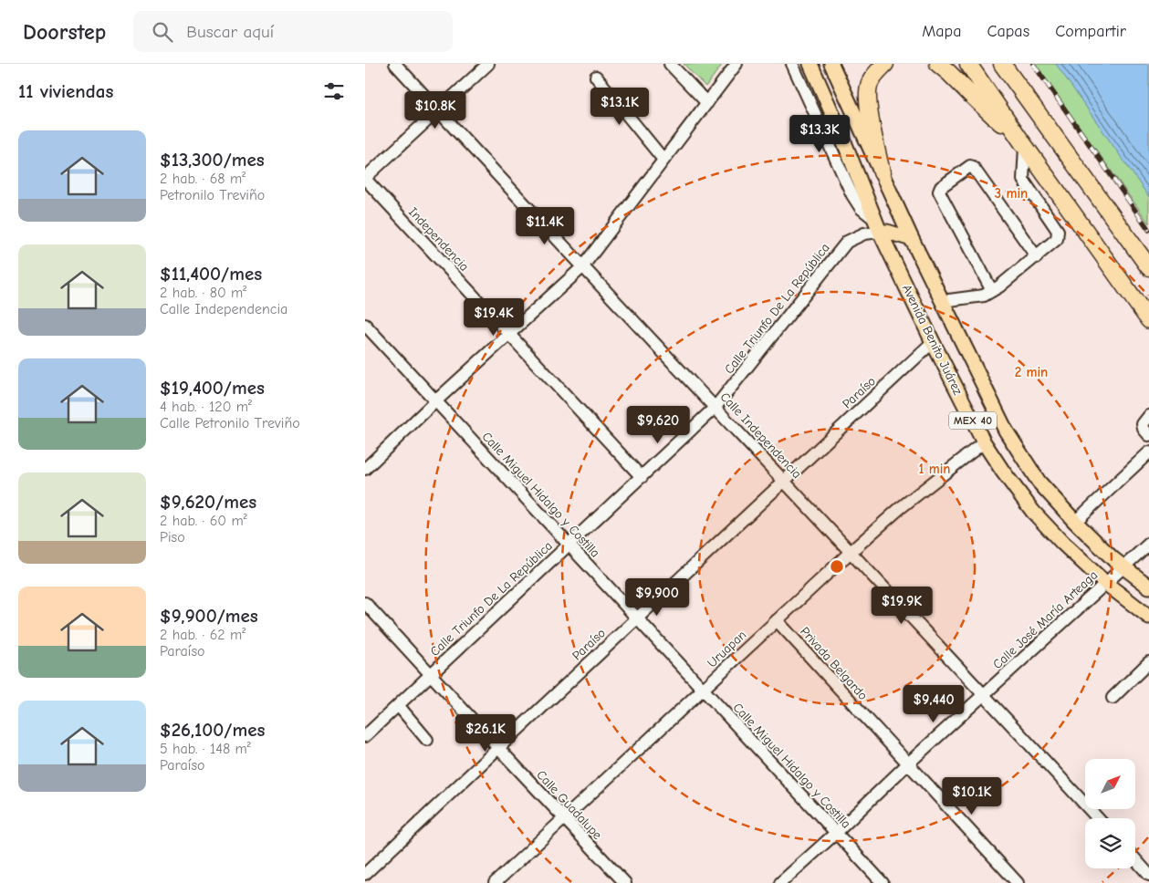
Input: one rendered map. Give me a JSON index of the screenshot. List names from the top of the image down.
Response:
{
  "streets": {
    "main road": ["Avenida Benito Juárez", "MEX 40"],
    "street": [
      "Independencia",
      "Calle Triunfo De La República",
      "Paraíso",
      "Calle Independencia",
      "Calle Miguel Hidalgo y Costilla",
      "Calle José María Arteaga",
      "Uruapan",
      "Privada Belgardo",
      "Calle Guadalupe"
    ]
  },
  "crossings": [
    ["Independencia", "Calle Triunfo De La República"],
    ["Calle Triunfo De La República", "Avenida Benito Juárez"],
    ["Calle Triunfo De La República", "Calle Independencia"],
    ["Calle Triunfo De La República", "Calle Miguel Hidalgo y Costilla"],
    ["Calle Triunfo De La República", "Calle Guadalupe"],
    ["Avenida Benito Juárez", "Paraíso"],
    ["Avenida Benito Juárez", "Calle José María Arteaga"],
    ["Avenida Benito Juárez", "Uruapan"],
    ["Paraíso", "Calle Independencia"],
    ["Paraíso", "Calle Miguel Hidalgo y Costilla"],
    ["Paraíso", "Calle Guadalupe"],
    ["Calle Independencia", "Calle José María Arteaga"],
    ["Calle Independencia", "Uruapan"],
    ["Calle Miguel Hidalgo y Costilla", "Calle José María Arteaga"],
    ["Calle Miguel Hidalgo y Costilla", "Uruapan"],
    ["Calle José María Arteaga", "Privada Belgardo"],
    ["Uruapan", "Privada Belgardo"],
    ["Uruapan", "Calle Guadalupe"]
  ],
  "north": "top right",
  "page": {
    "header": "Doorstep",
    "search": "Buscar aquí",
    "nav": ["Mapa", "Capas", "Compartir"],
    "heading": "11 viviendas",
    "price": [
      "$13.1K",
      "$10.8K",
      "$13.3K",
      "$11.4K",
      "$19.4K",
      "$9,620",
      "$9,900",
      "$19.9K",
      "$9,440",
      "$26.1K",
      "$10.1K"
    ],
    "list": [
      {
        "name": "$13,300/mes",
        "note": "2 hab. · 68 m² · Petronilo Treviño"
      },
      {
        "name": "$11,400/mes",
        "note": "2 hab. · 80 m² · Calle Independencia"
      },
      {
        "name": "$19,400/mes",
        "note": "4 hab. · 120 m² · Calle Petronilo Treviño"
      },
      {
        "name": "$9,620/mes",
        "note": "2 hab. · 60 m² · Piso"
      },
      {
        "name": "$9,900/mes",
        "note": "2 hab. · 62 m² · Paraíso"
      },
      {
        "name": "$26,100/mes",
        "note": "5 hab. · 148 m² · Paraíso"
      }
    ]
  },
  "rings": ["3 min", "2 min", "1 min"]
}
